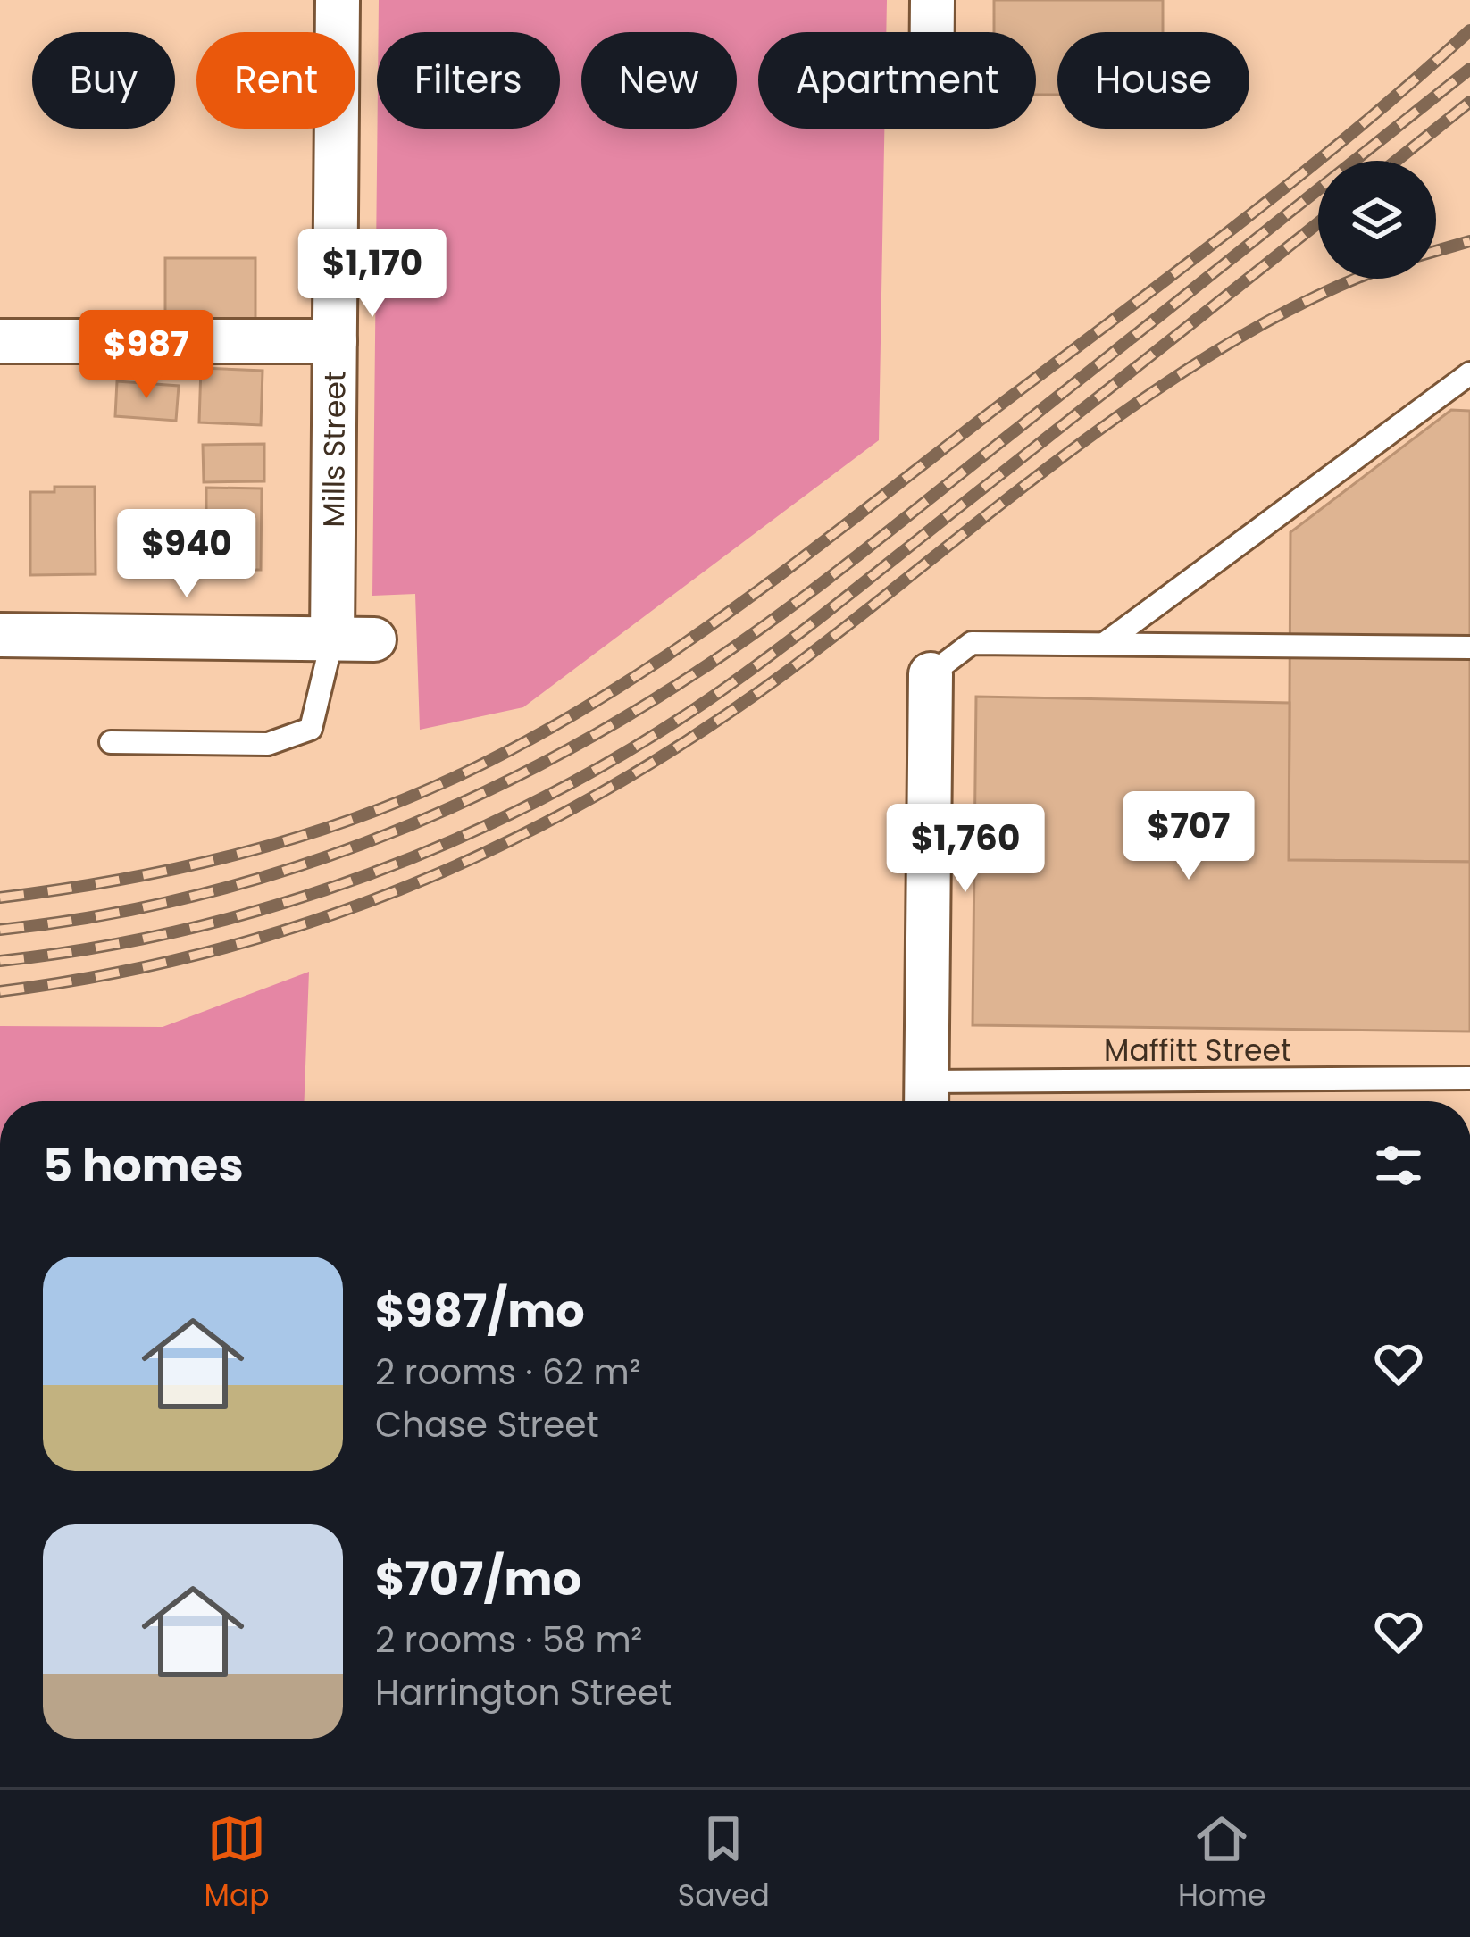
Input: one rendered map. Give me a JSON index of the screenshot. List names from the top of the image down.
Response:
{
  "streets": {
    "street": ["Mills Street"],
    "lane": ["Maffitt Street"]
  },
  "page": {
    "chip": [
      "Buy",
      "Rent",
      "Filters",
      "New",
      "Apartment",
      "House"
    ],
    "price": [
      "$1,170",
      "$987",
      "$940",
      "$707",
      "$1,760"
    ],
    "heading": "5 homes",
    "list": [
      {
        "name": "$987/mo",
        "note": "2 rooms · 62 m² · Chase Street"
      },
      {
        "name": "$707/mo",
        "note": "2 rooms · 58 m² · Harrington Street"
      }
    ],
    "tabs": ["Map", "Saved", "Home"]
  }
}
